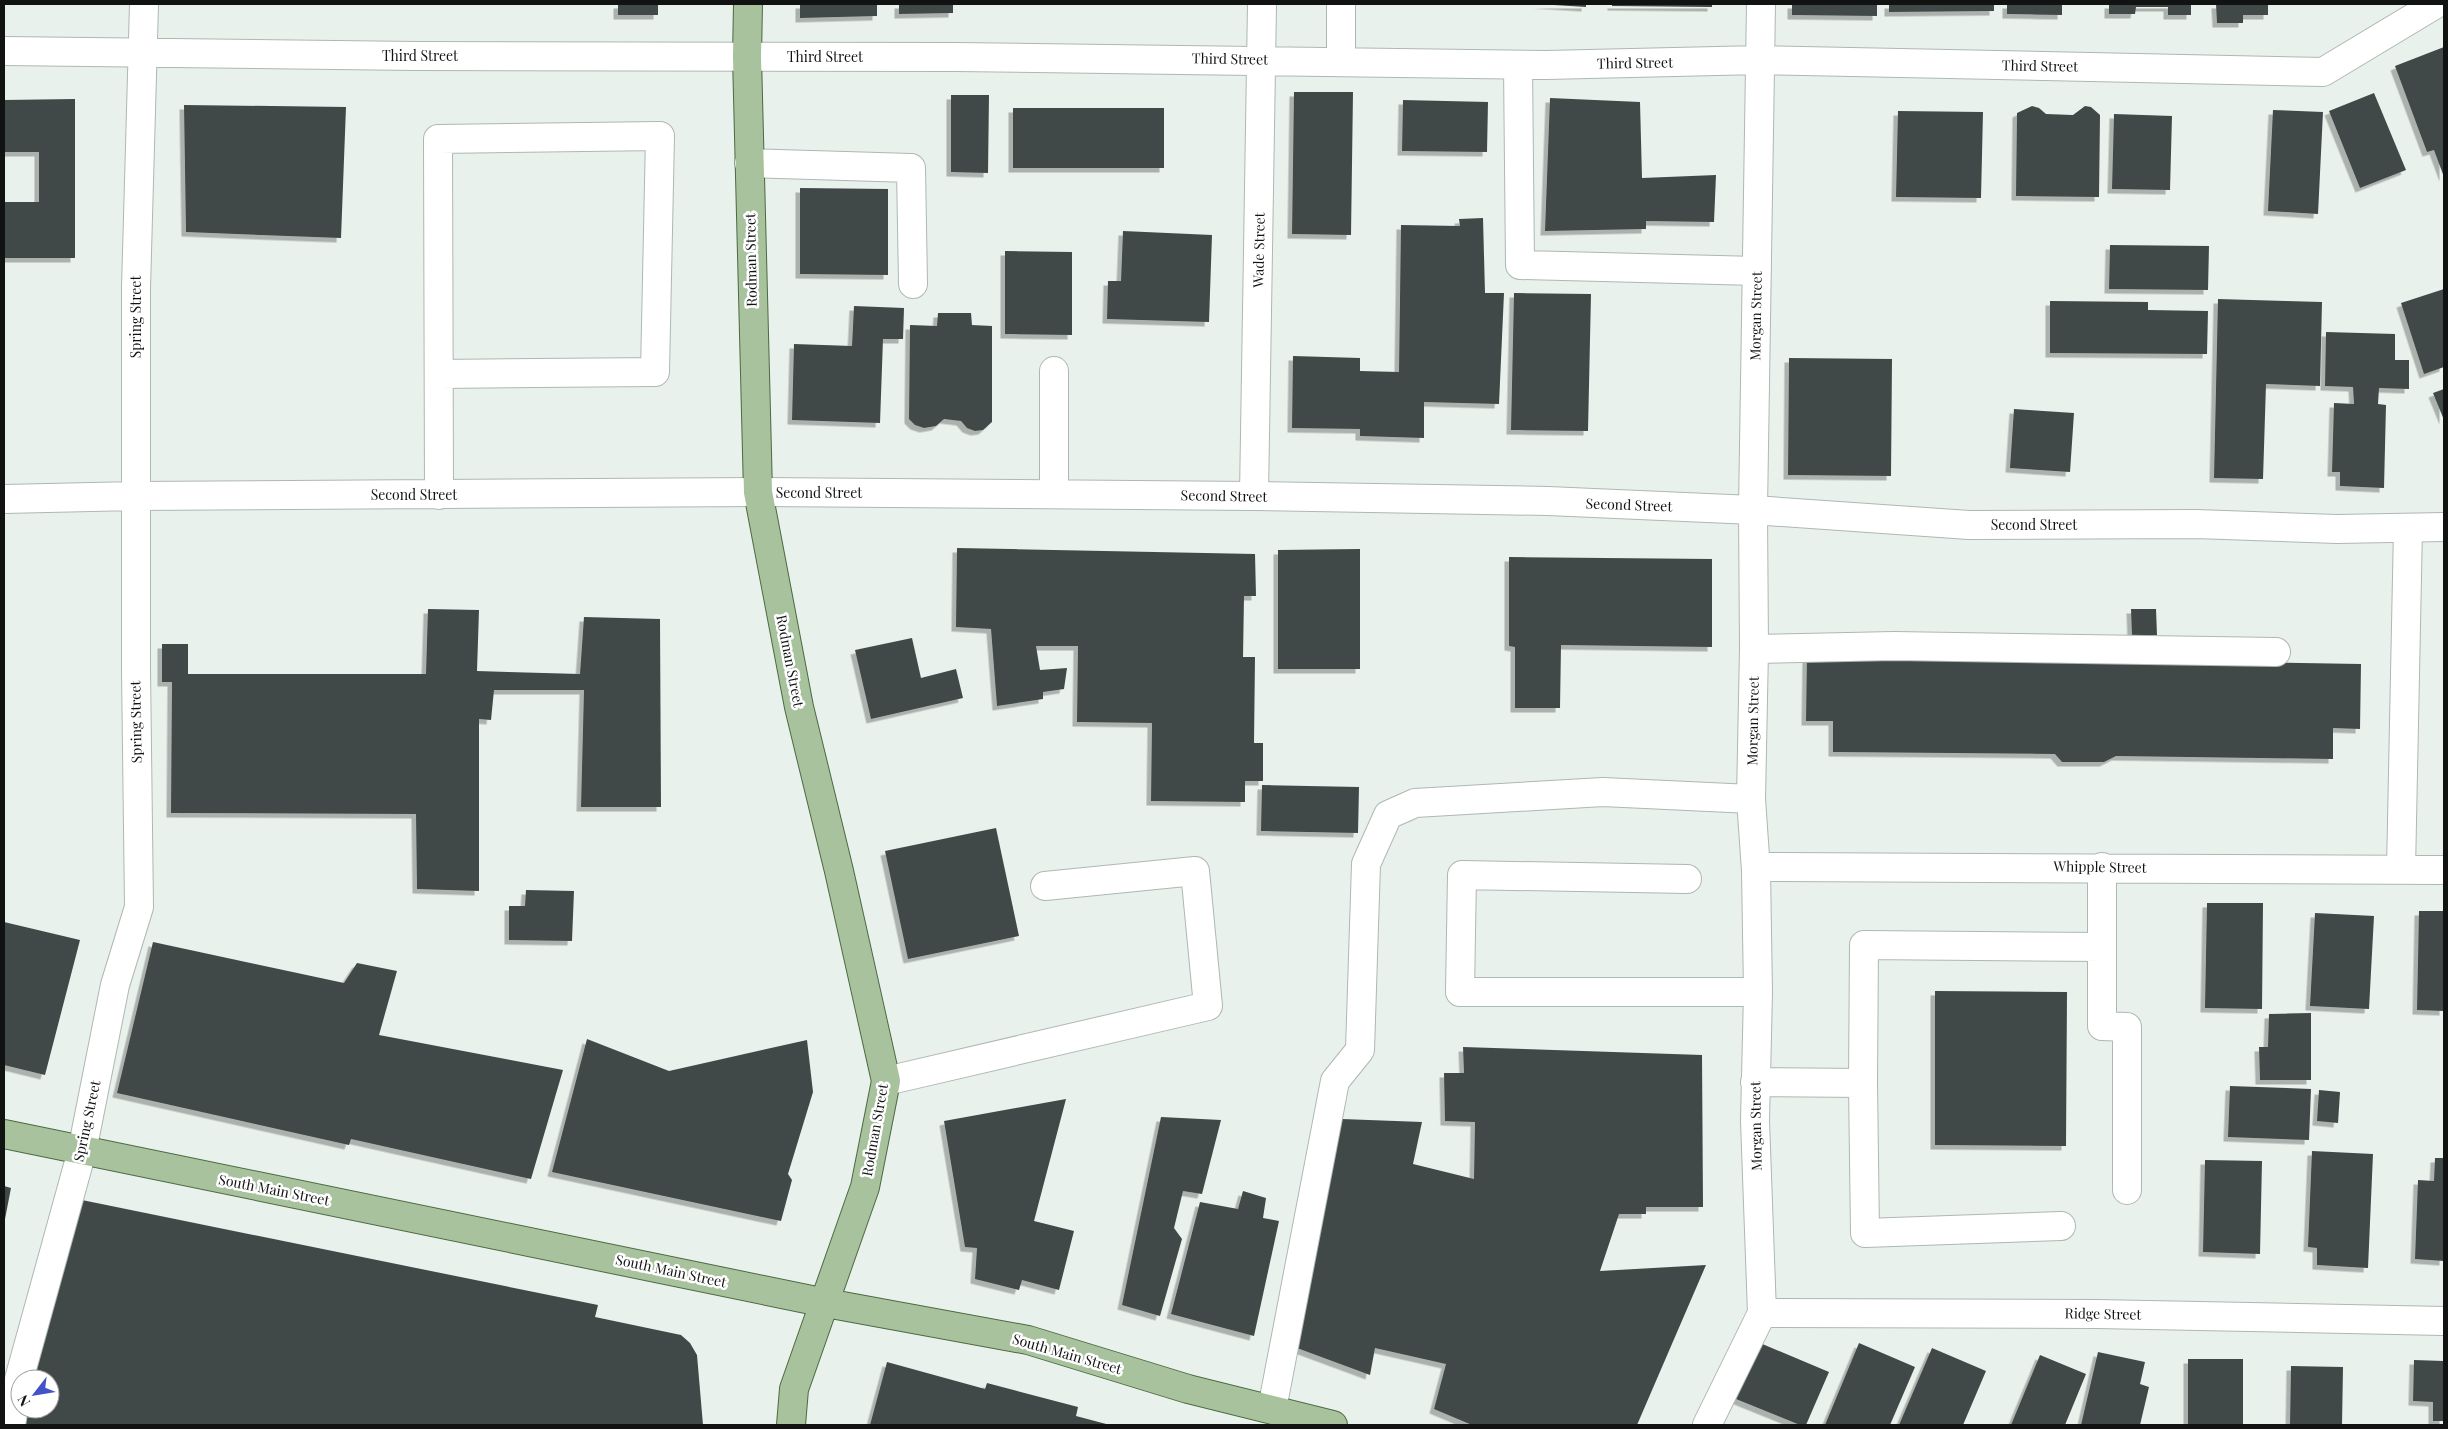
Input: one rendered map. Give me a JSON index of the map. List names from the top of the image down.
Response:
{
  "streets": {
    "main road": ["Rodman Street", "South Main Street"],
    "street": [
      "Third Street",
      "Wade Street",
      "Morgan Street",
      "Spring Street",
      "Second Street",
      "Whipple Street",
      "Ridge Street"
    ]
  },
  "crossings": [
    ["Third Street", "Wade Street"],
    ["Third Street", "Rodman Street"],
    ["Third Street", "Morgan Street"],
    ["Third Street", "Spring Street"],
    ["Wade Street", "Second Street"],
    ["Rodman Street", "Second Street"],
    ["Rodman Street", "South Main Street"],
    ["Morgan Street", "Second Street"],
    ["Morgan Street", "Whipple Street"],
    ["Morgan Street", "Ridge Street"],
    ["Spring Street", "Second Street"],
    ["Spring Street", "South Main Street"]
  ],
  "north": "bottom left"
}
